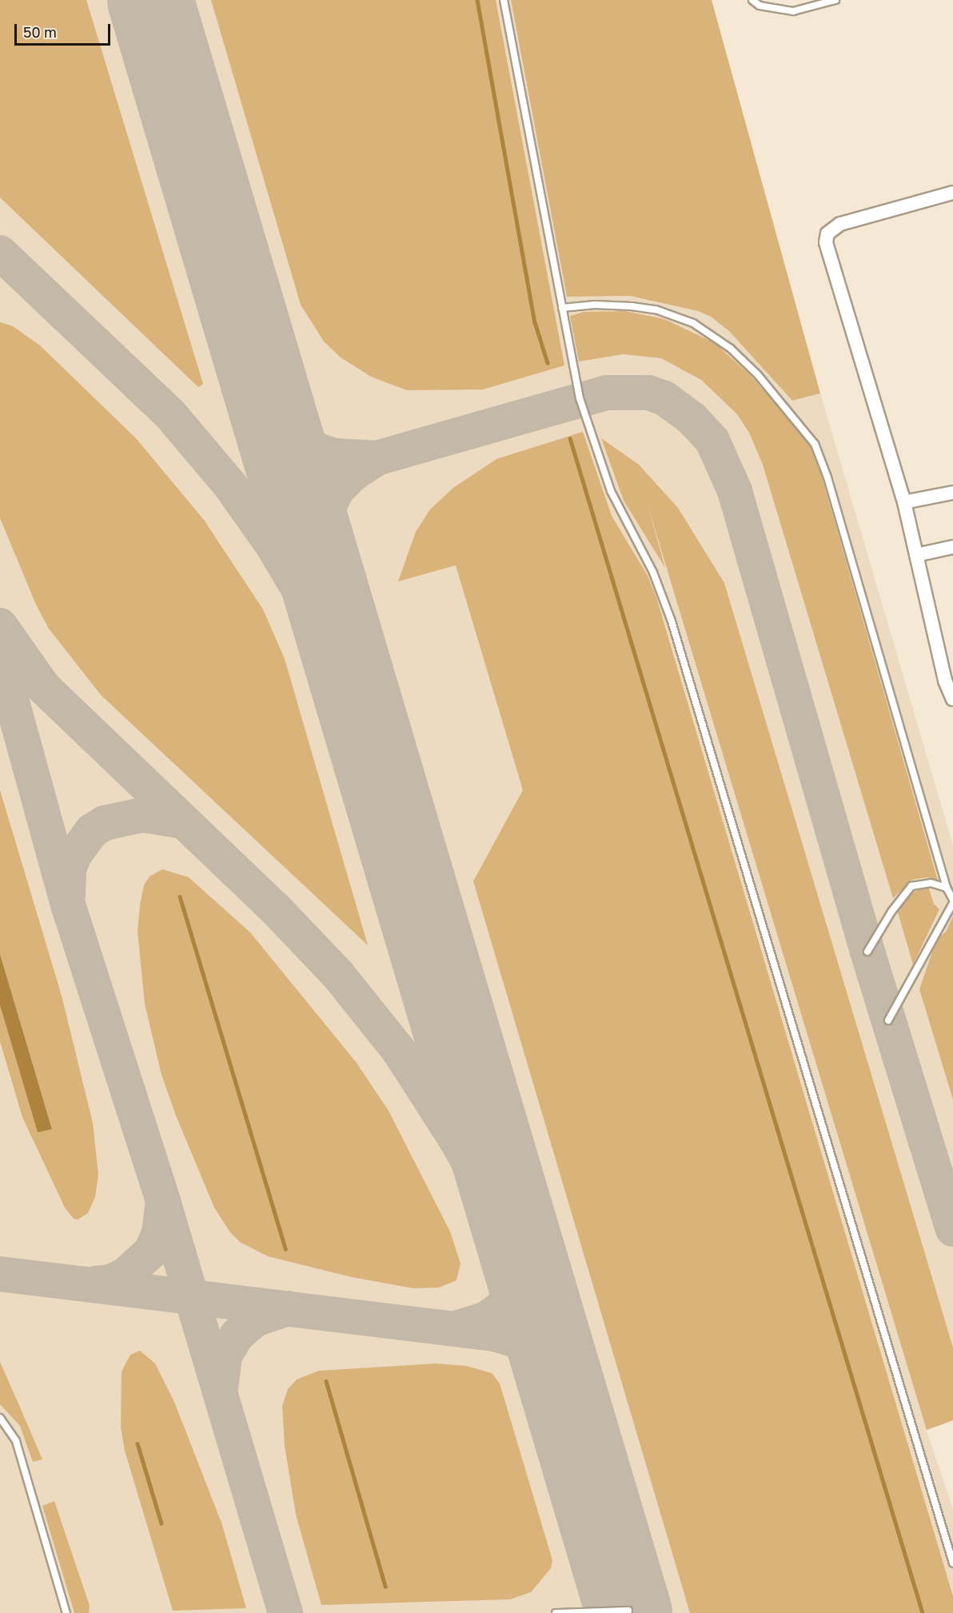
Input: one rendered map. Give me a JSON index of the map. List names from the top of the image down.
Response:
{
  "scale_bar": "50 m"
}
